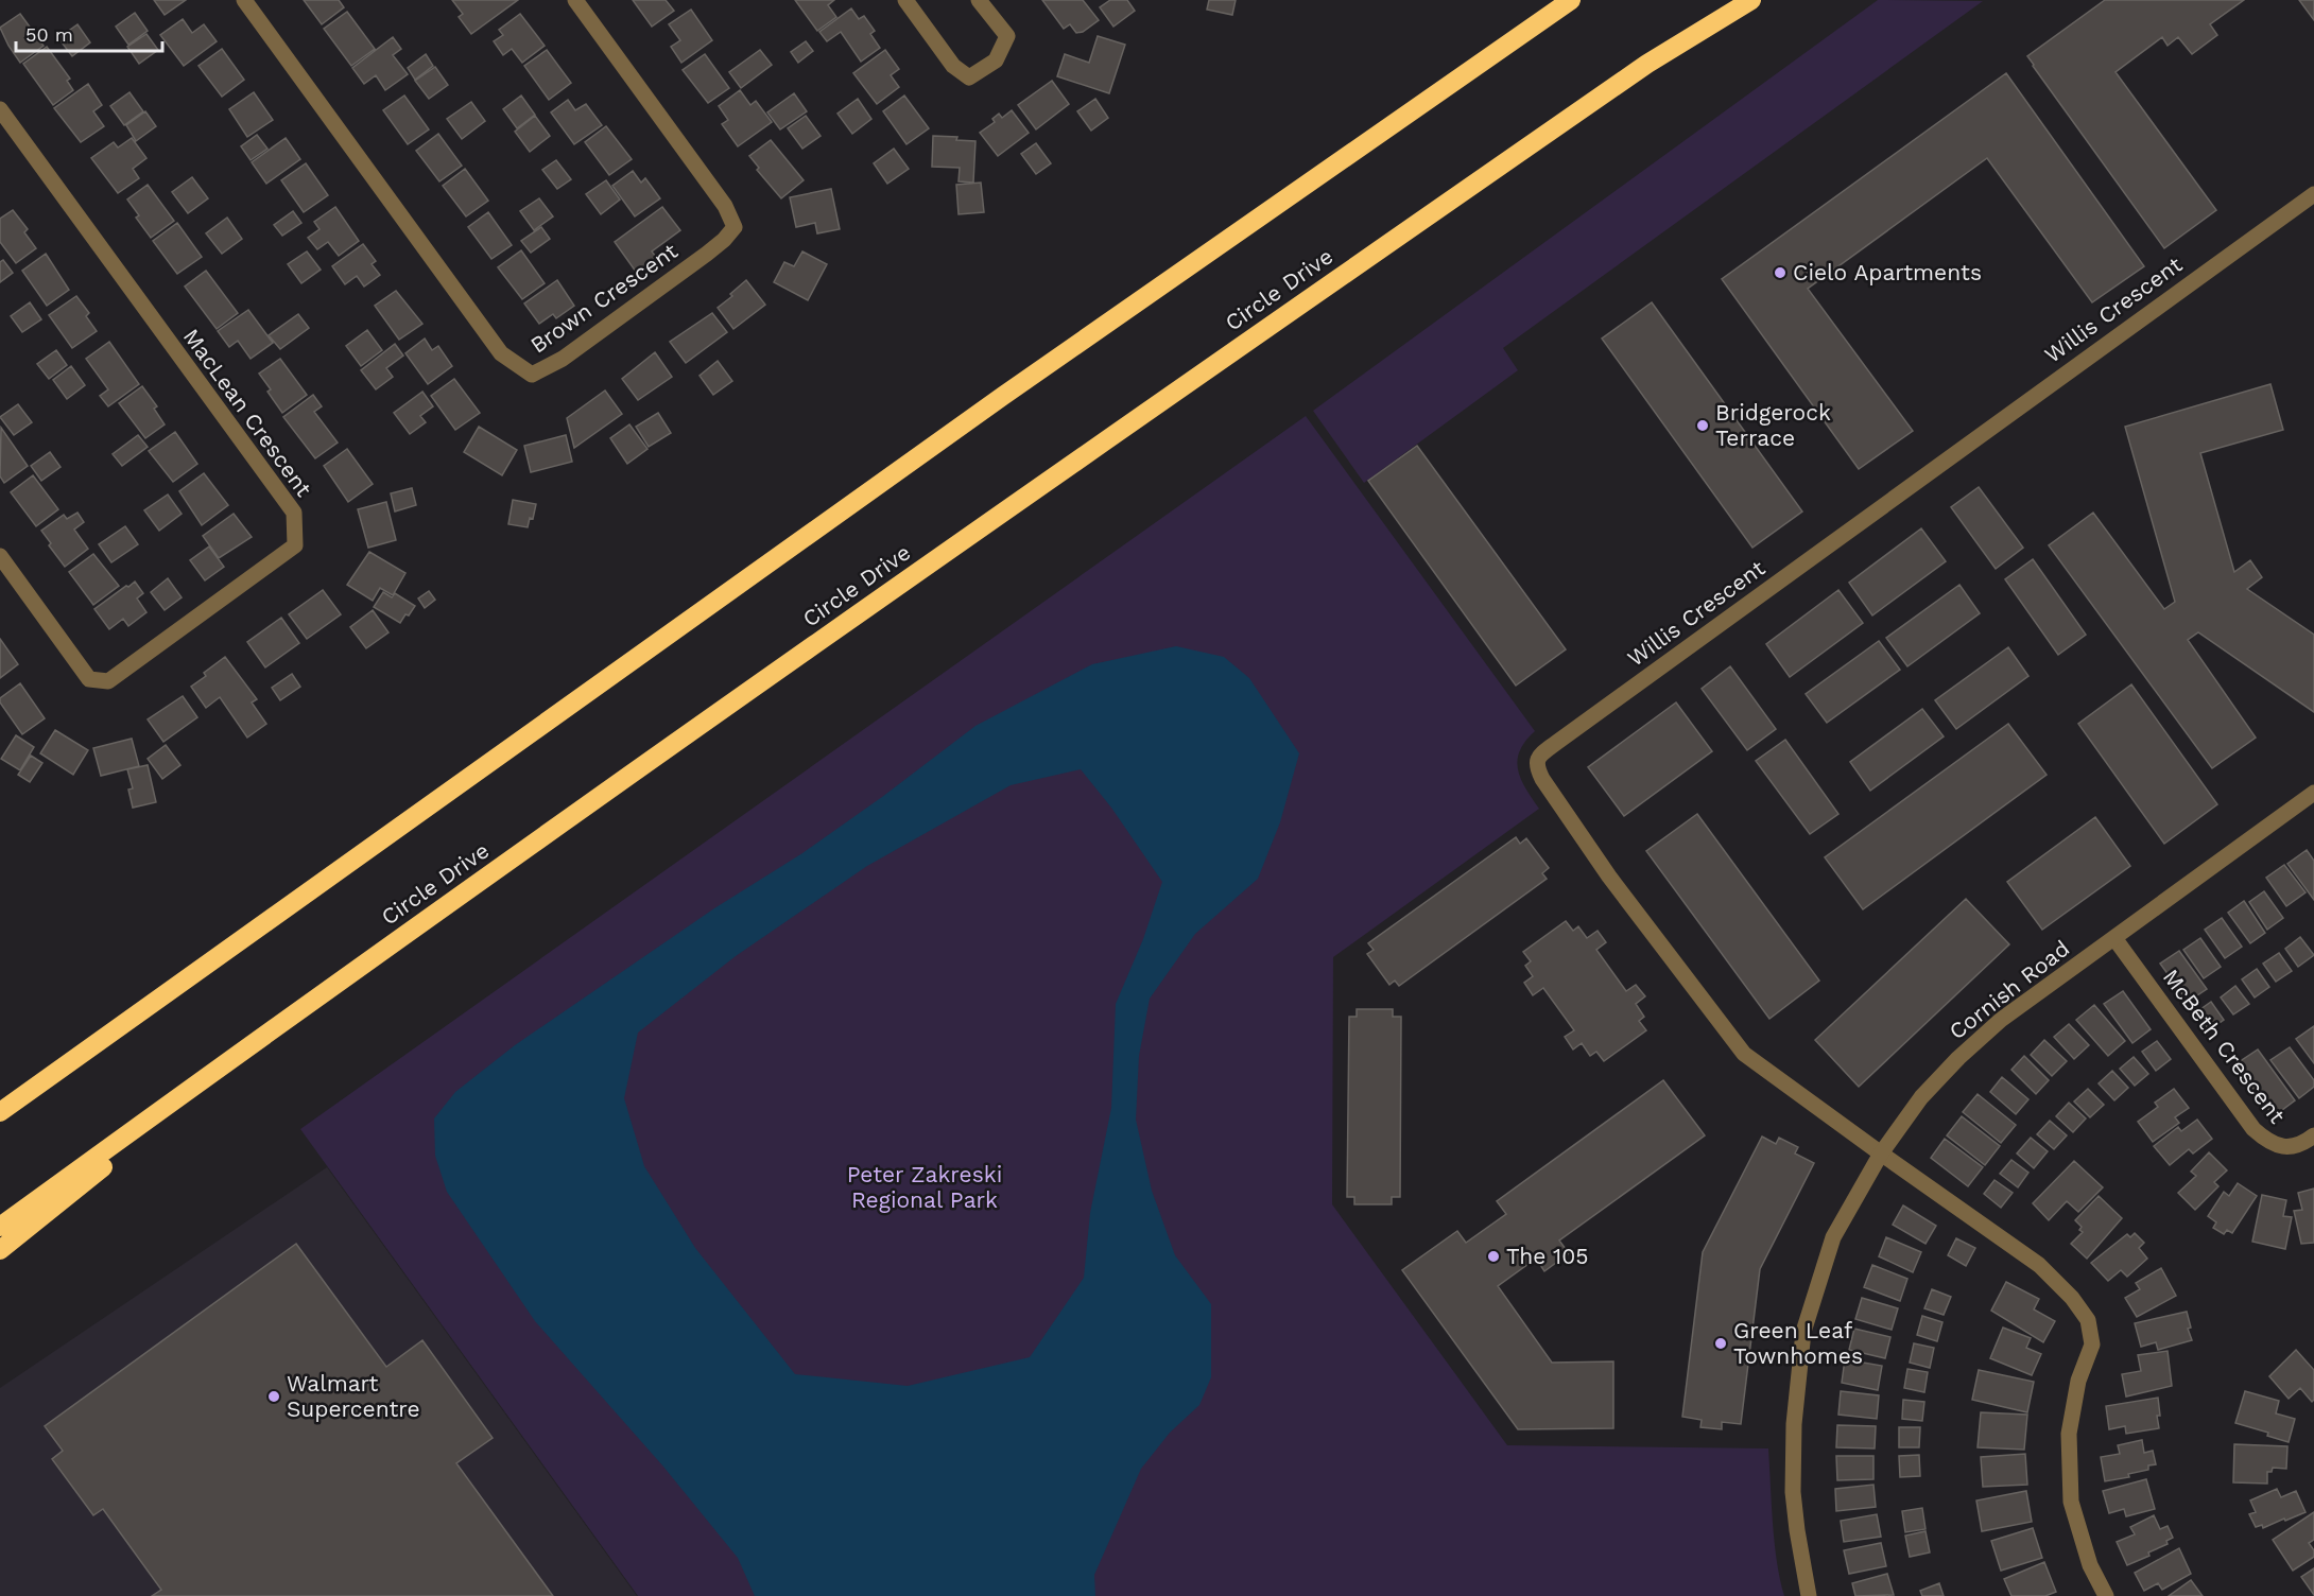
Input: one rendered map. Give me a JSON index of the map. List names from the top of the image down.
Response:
{
  "streets": {
    "highway": ["Circle Drive"],
    "street": [
      "Brown Crescent",
      "Willis Crescent",
      "MacLean Crescent",
      "Cornish Road",
      "McBeth Crescent"
    ]
  },
  "crossings": [
    ["Willis Crescent", "Cornish Road"],
    ["Cornish Road", "McBeth Crescent"]
  ],
  "parks": ["Peter Zakreski Regional Park"],
  "places": [
    "Cielo Apartments",
    "Bridgerock Terrace",
    "The 105",
    "Green Leaf Townhomes",
    "Walmart Supercentre"
  ],
  "scale_bar": "50 m"
}
